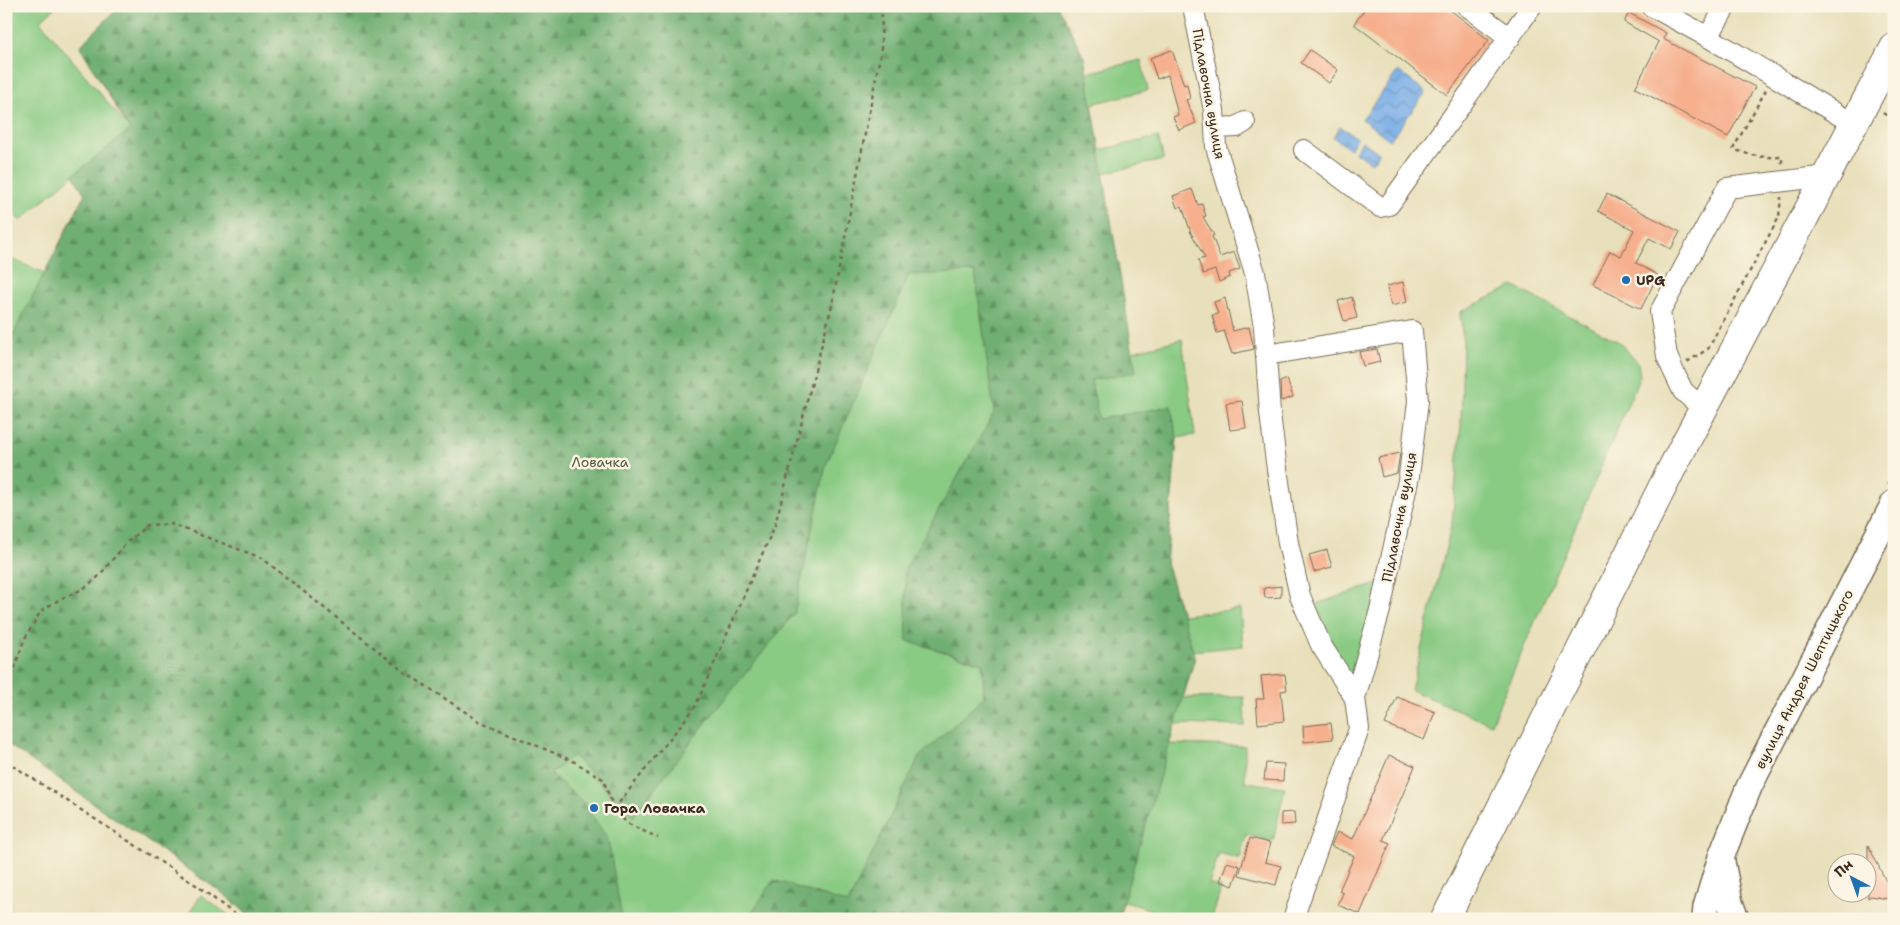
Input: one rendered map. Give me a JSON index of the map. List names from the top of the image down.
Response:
{
  "streets": {
    "main road": ["вулиця Андрея Шептицького"],
    "street": ["Підлавочна вулиця"]
  },
  "parks": ["Ловачка"],
  "places": ["UPG", "Гора Ловачка"],
  "north": "top left"
}
